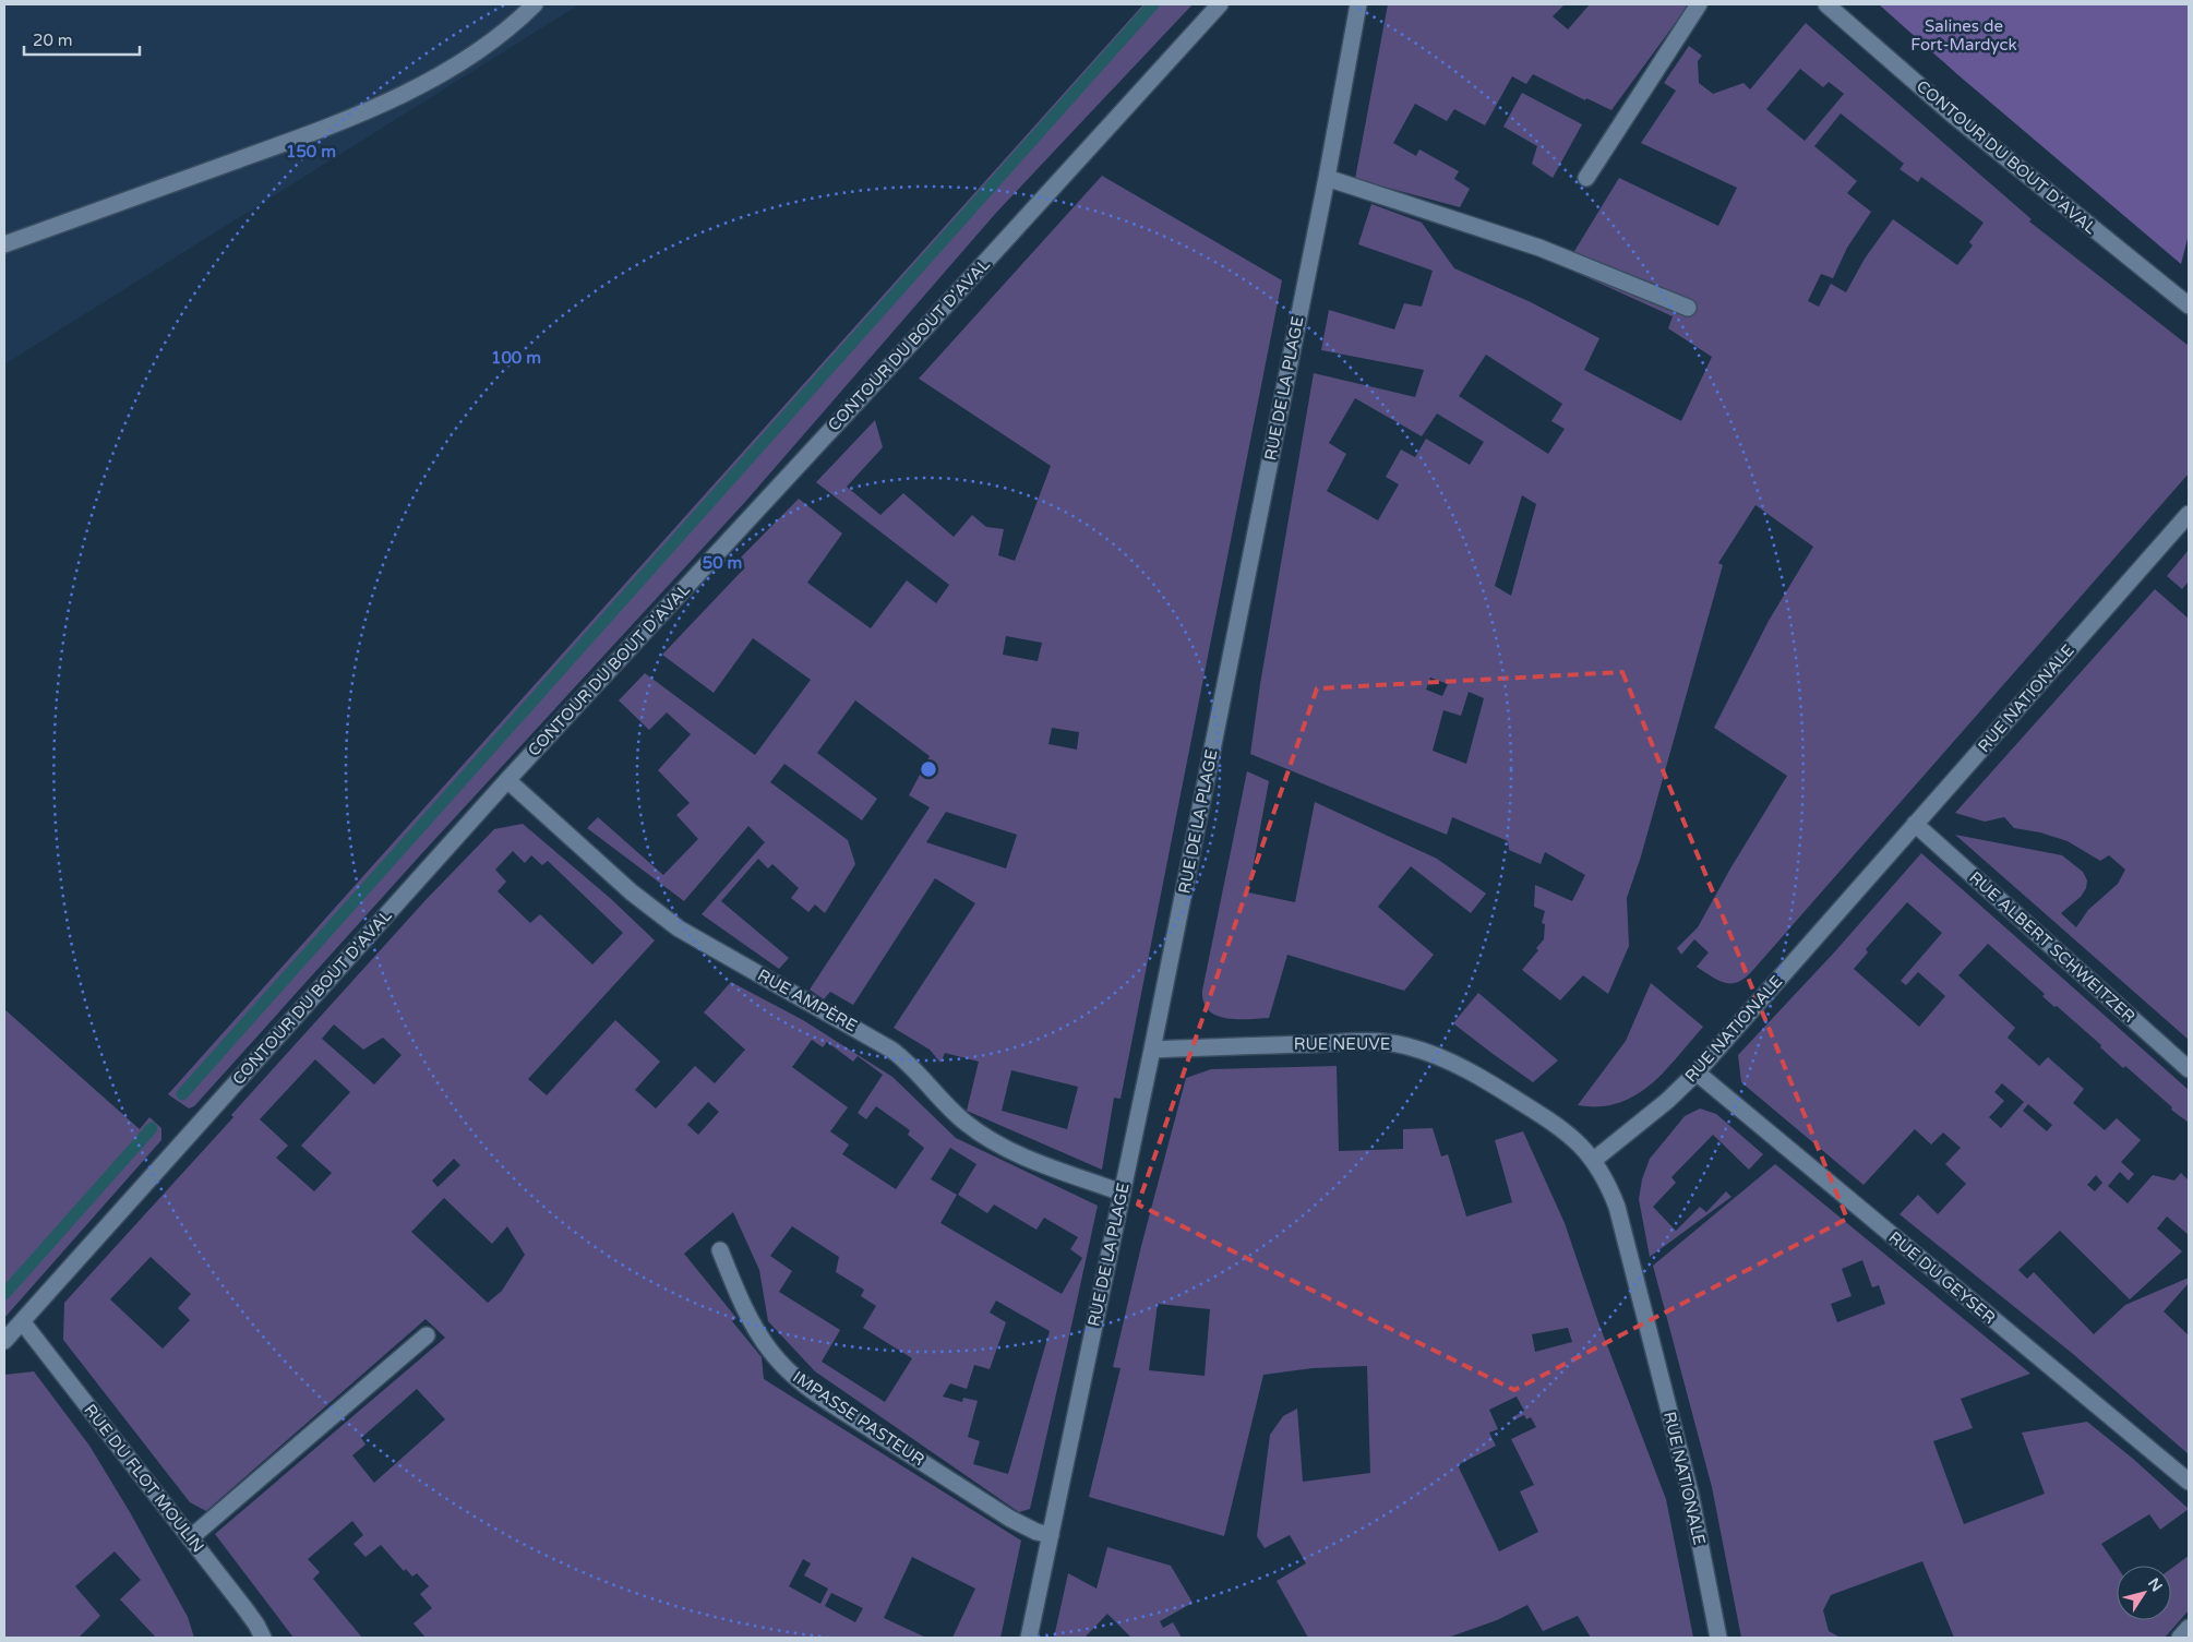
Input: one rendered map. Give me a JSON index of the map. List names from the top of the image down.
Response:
{
  "streets": {
    "street": [
      "CONTOUR DU BOUT D'AVAL",
      "RUE DE LA PLAGE",
      "RUE NATIONALE",
      "RUE ALBERT SCHWEITZER",
      "RUE AMPÈRE",
      "RUE NEUVE",
      "RUE DU GEYSER",
      "IMPASSE PASTEUR",
      "RUE DU FLOT MOULIN"
    ]
  },
  "crossings": [
    ["CONTOUR DU BOUT D'AVAL", "RUE AMPÈRE"],
    ["CONTOUR DU BOUT D'AVAL", "RUE DU FLOT MOULIN"],
    ["RUE DE LA PLAGE", "RUE AMPÈRE"],
    ["RUE DE LA PLAGE", "RUE NEUVE"],
    ["RUE DE LA PLAGE", "IMPASSE PASTEUR"],
    ["RUE NATIONALE", "RUE ALBERT SCHWEITZER"],
    ["RUE NATIONALE", "RUE NEUVE"],
    ["RUE NATIONALE", "RUE DU GEYSER"]
  ],
  "parks": ["Salines de Fort-Mardyck"],
  "scale_bar": "20 m",
  "north": "top right",
  "rings": ["150 m", "100 m", "50 m"]
}
